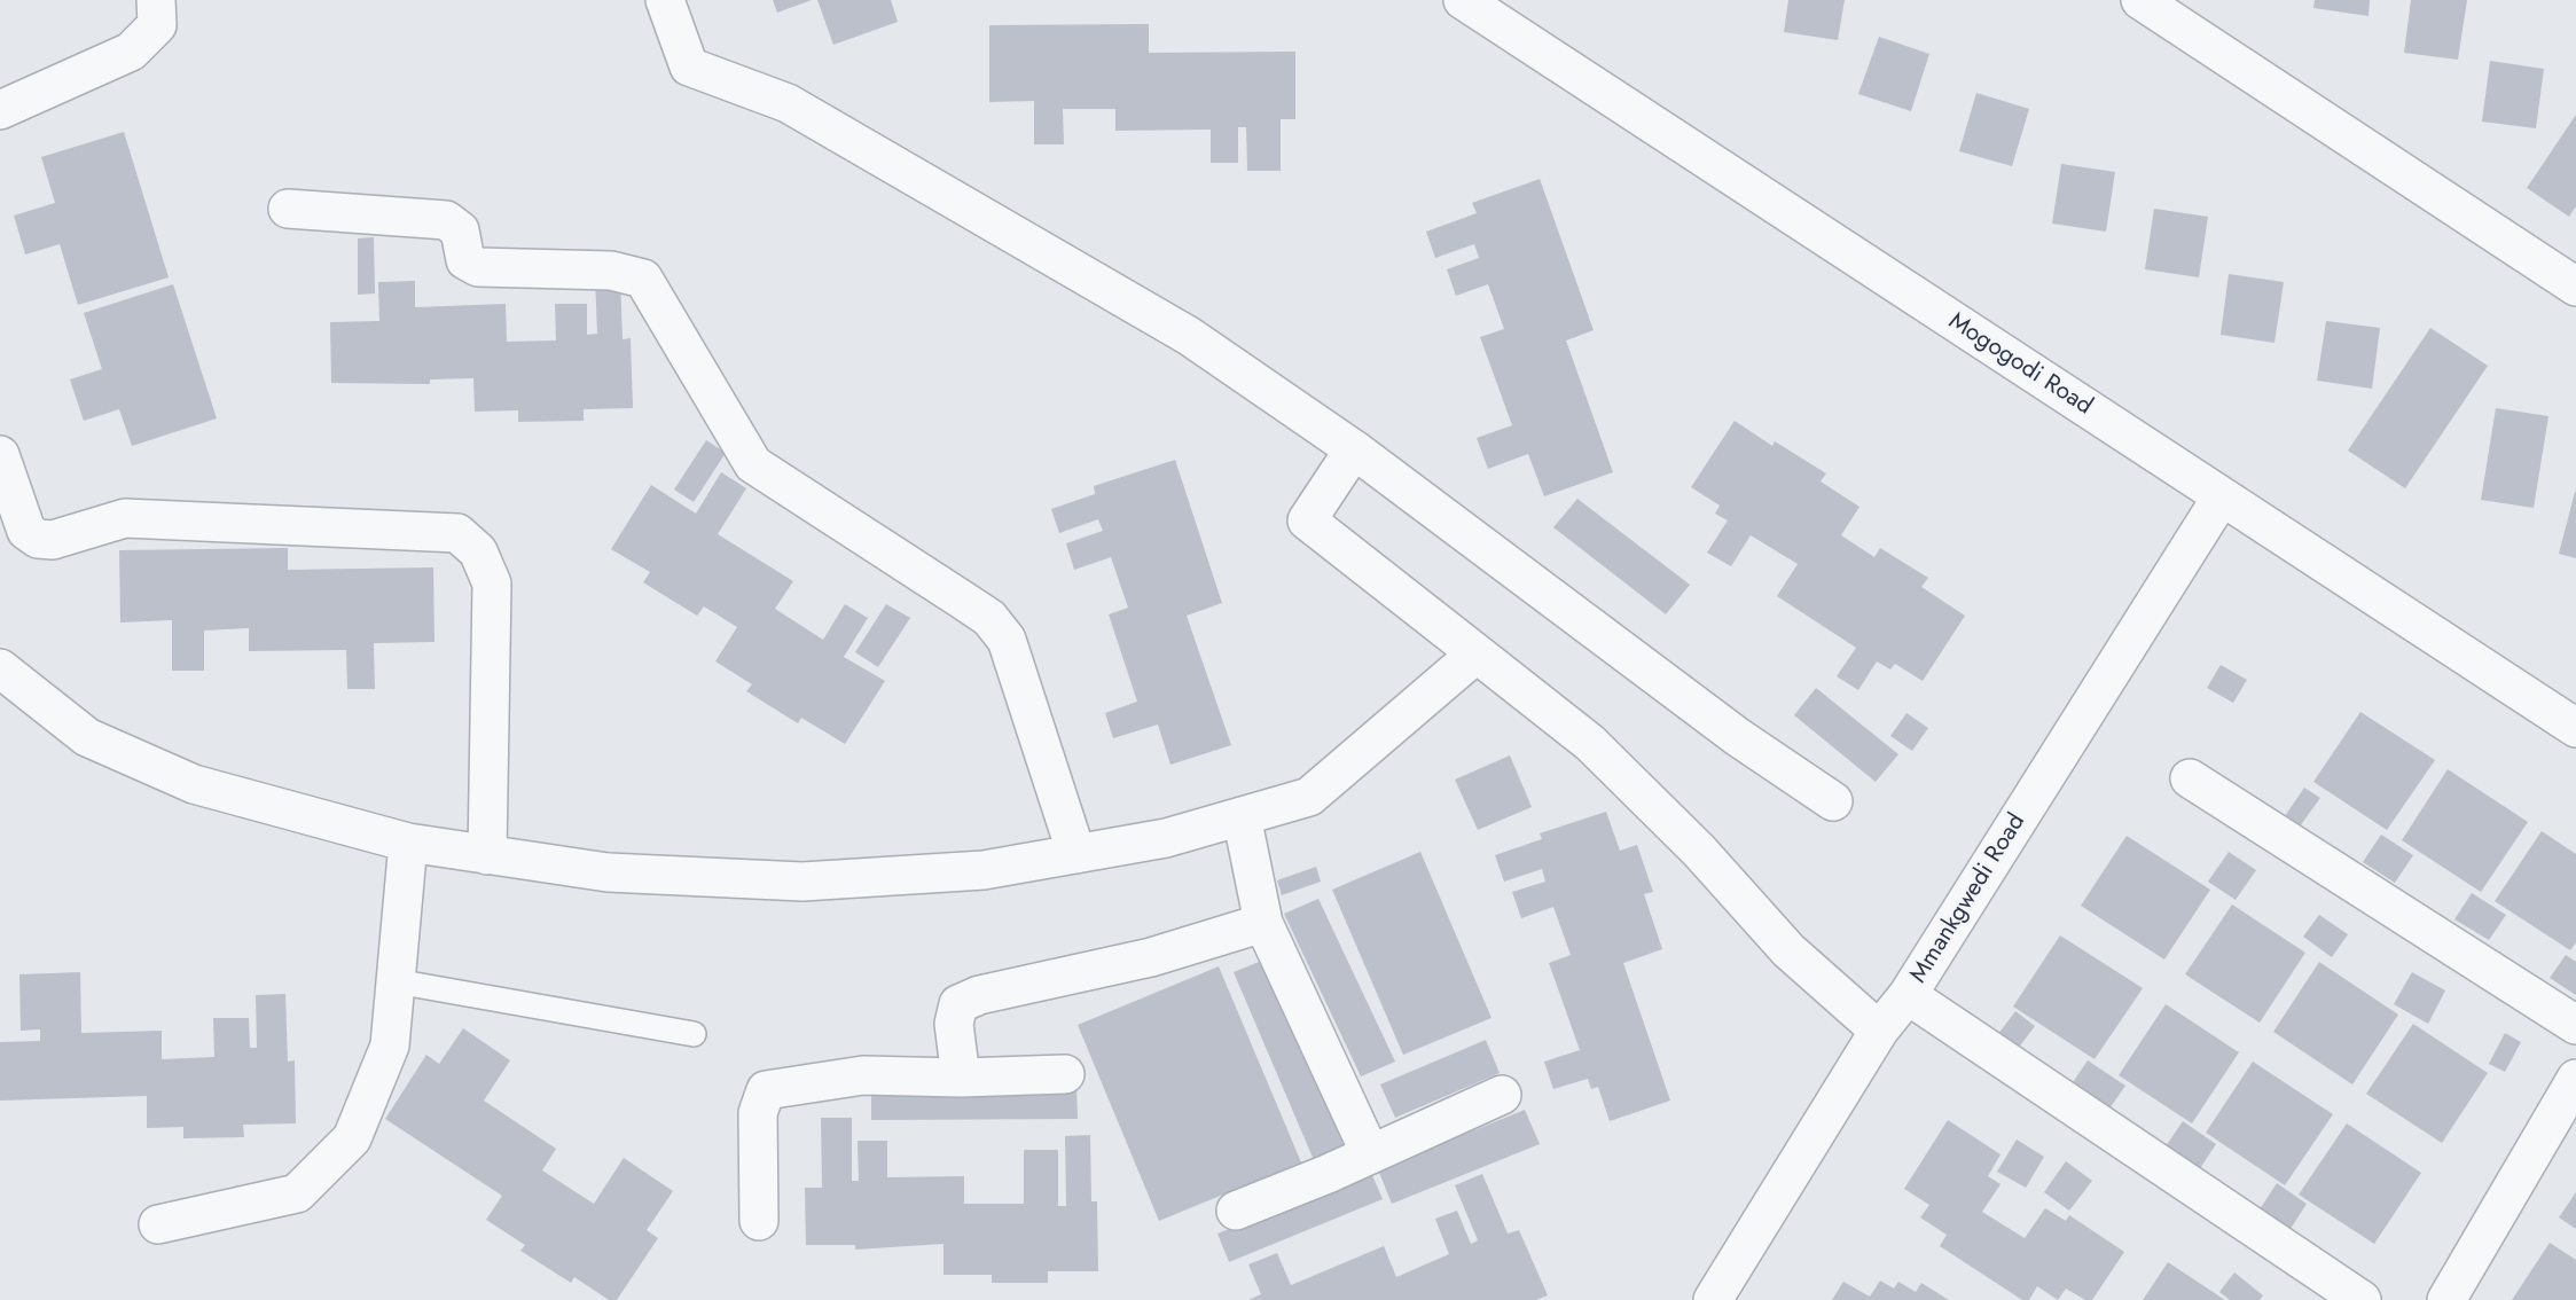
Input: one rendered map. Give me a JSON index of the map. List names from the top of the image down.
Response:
{
  "streets": {
    "street": ["Mogogodi Road", "Mmankgwedi Road"]
  },
  "crossings": [
    ["Mogogodi Road", "Mmankgwedi Road"]
  ]
}
